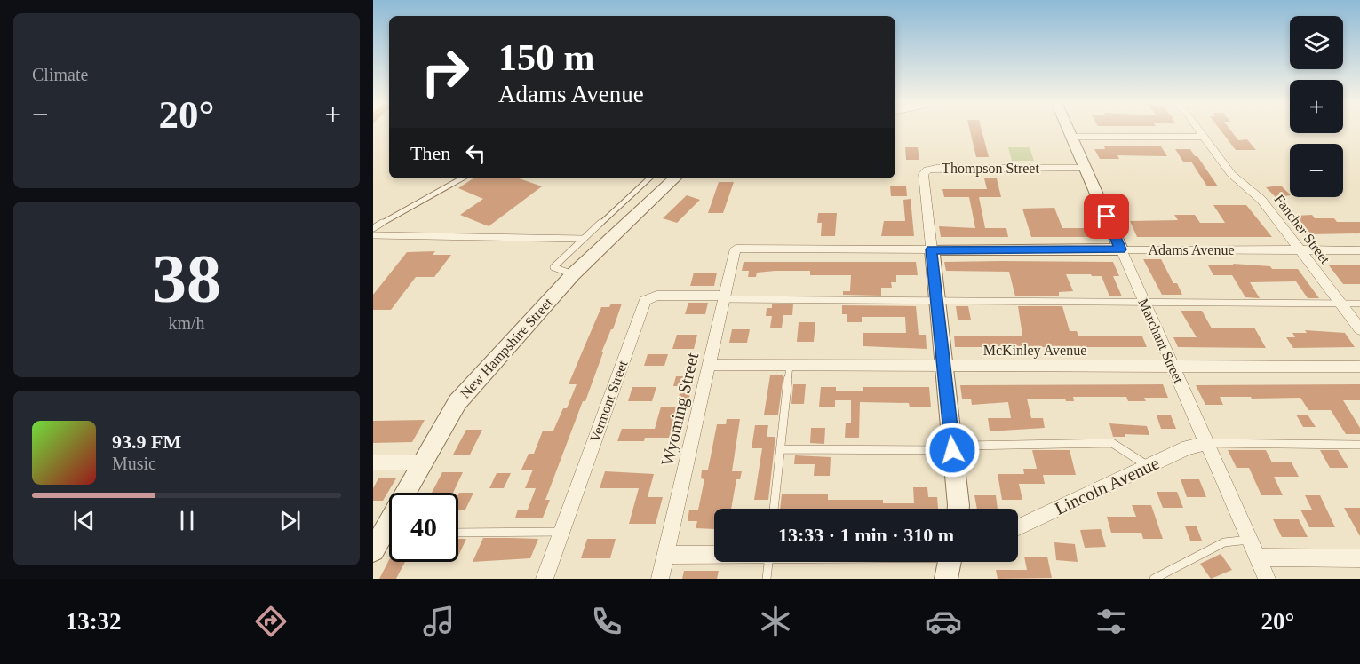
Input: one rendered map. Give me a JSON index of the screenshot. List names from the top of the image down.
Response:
{
  "streets": {
    "street": [
      "Thompson Street",
      "Fancher Street",
      "Adams Avenue",
      "Marchant Street",
      "New Hampshire Street",
      "McKinley Avenue",
      "Vermont Street",
      "Wyoming Street",
      "Lincoln Avenue"
    ]
  },
  "crossings": [
    ["Thompson Street", "Adams Avenue"],
    ["Thompson Street", "Marchant Street"],
    ["Thompson Street", "McKinley Avenue"],
    ["Fancher Street", "Adams Avenue"],
    ["Adams Avenue", "Marchant Street"],
    ["Adams Avenue", "Wyoming Street"],
    ["Marchant Street", "McKinley Avenue"],
    ["Marchant Street", "Lincoln Avenue"],
    ["McKinley Avenue", "Wyoming Street"],
    ["Vermont Street", "Wyoming Street"]
  ],
  "page": {
    "tile": [
      "Climate",
      ["38", "km/h"]
    ],
    "map_buttons": ["+", "−"],
    "turn": ["150 m", "Adams Avenue"],
    "heat": ["−", "20°", "+"],
    "then": "Then",
    "song": ["93.9 FM", "Music"],
    "limit": "40",
    "trip": "13:33 · 1 min · 310 m",
    "tabs": ["13:32", "20°"]
  }
}
